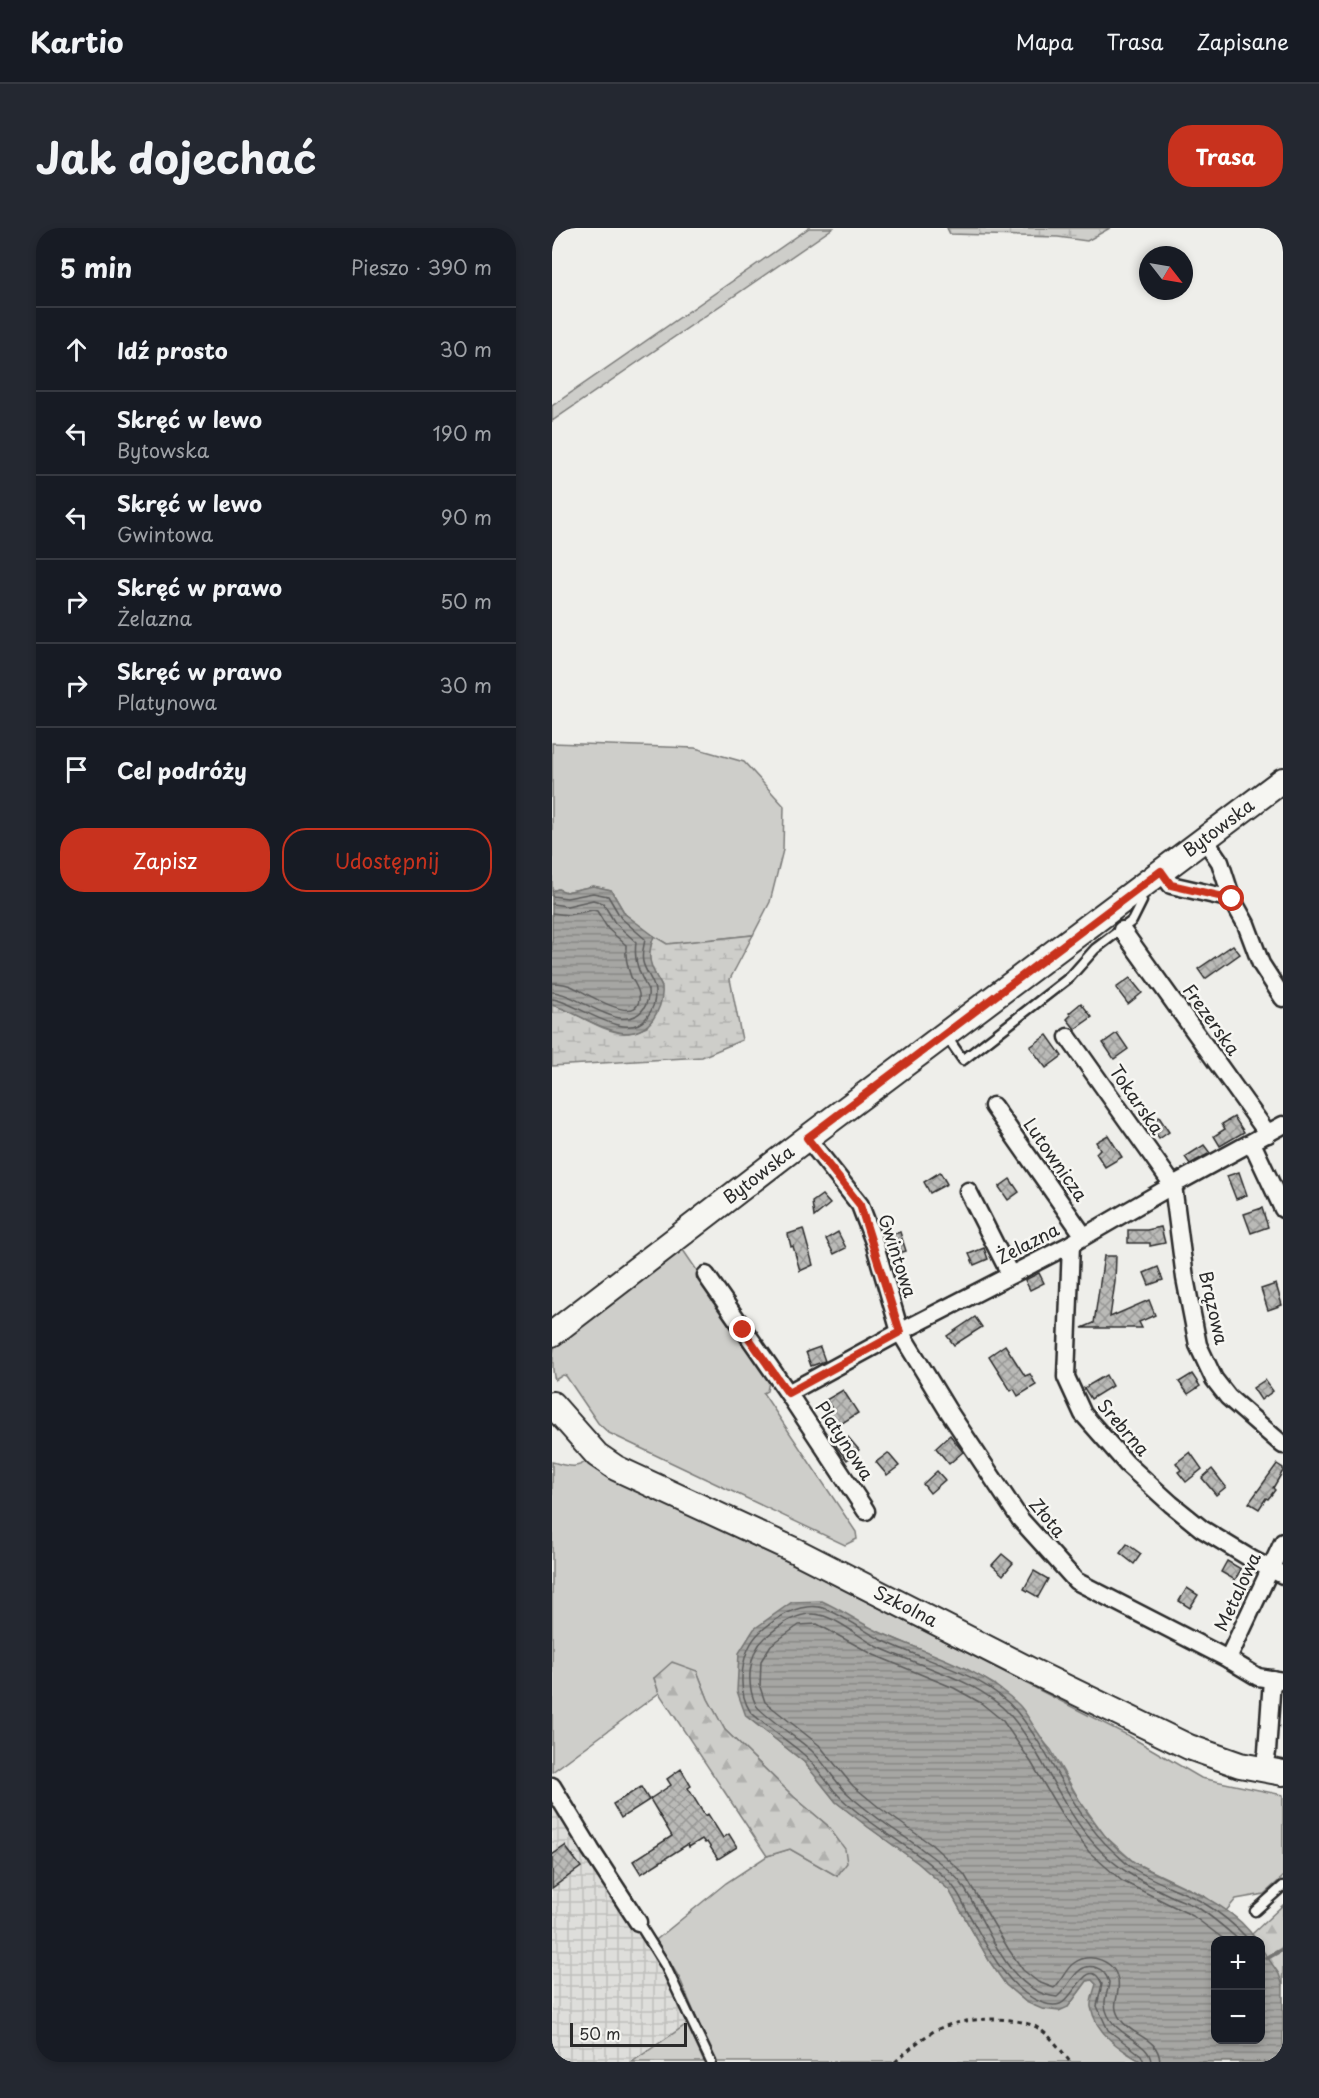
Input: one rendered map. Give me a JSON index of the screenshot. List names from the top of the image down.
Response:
{
  "streets": {
    "main road": ["Bytowska", "Szkolna"],
    "street": [
      "Frezerska",
      "Tokarska",
      "Lutownicza",
      "Żelazna",
      "Gwintowa",
      "Brązowa",
      "Srebrna",
      "Platynowa",
      "Złota",
      "Metalowa"
    ]
  },
  "crossings": [
    ["Bytowska", "Gwintowa"],
    ["Frezerska", "Żelazna"],
    ["Tokarska", "Żelazna"],
    ["Tokarska", "Brązowa"],
    ["Lutownicza", "Żelazna"],
    ["Lutownicza", "Srebrna"],
    ["Żelazna", "Gwintowa"],
    ["Żelazna", "Brązowa"],
    ["Żelazna", "Srebrna"],
    ["Żelazna", "Platynowa"],
    ["Żelazna", "Złota"],
    ["Gwintowa", "Złota"],
    ["Srebrna", "Metalowa"],
    ["Złota", "Metalowa"]
  ],
  "scale_bar": "50 m",
  "north": "bottom right",
  "page": {
    "header": "Kartio",
    "nav": ["Mapa", "Trasa", "Zapisane"],
    "title": "Jak dojechać",
    "buttons": [
      "Trasa",
      ["Zapisz", "Udostępnij"]
    ],
    "heading": ["5 min", "Pieszo · 390 m"],
    "list": [
      ["Idź prosto", "30 m"],
      ["Skręć w lewo", "Bytowska", "190 m"],
      ["Skręć w lewo", "Gwintowa", "90 m"],
      ["Skręć w prawo", "Żelazna", "50 m"],
      ["Skręć w prawo", "Platynowa", "30 m"],
      "Cel podróży"
    ],
    "map_buttons": ["+", "−"],
    "scale": "50 m"
  }
}
